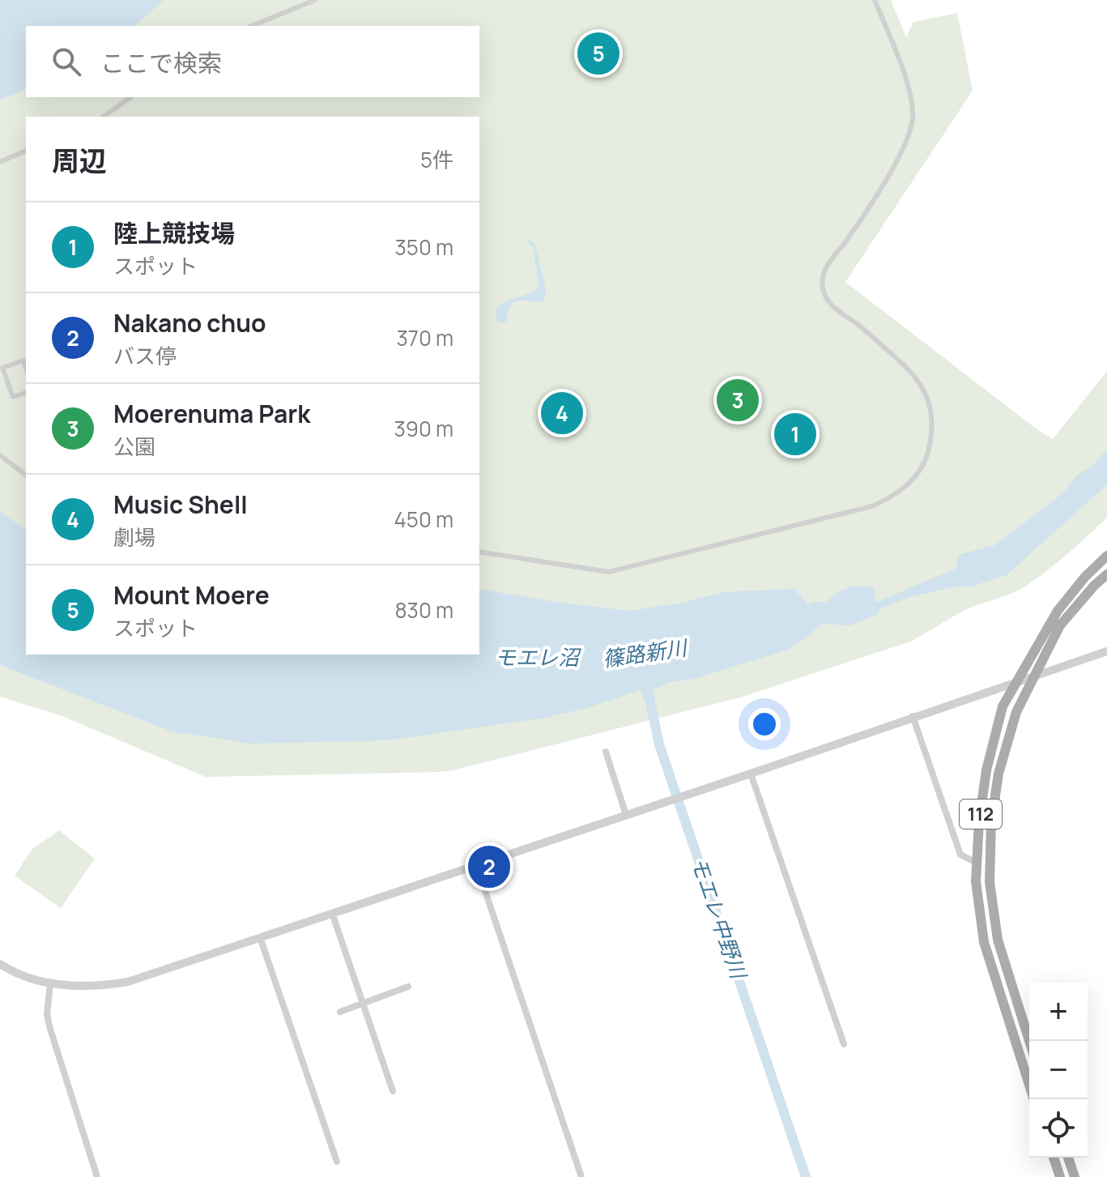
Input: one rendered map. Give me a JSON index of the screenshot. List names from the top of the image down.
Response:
{
  "streets": {
    "main road": ["112"]
  },
  "water": ["篠路新川", "モエレ沼", "モエレ中野川"],
  "page": {
    "search": "ここで検索",
    "pins": [
      "5",
      "3",
      "4",
      "1",
      "2"
    ],
    "heading": ["周辺", "5件"],
    "list": [
      {
        "mark": "1",
        "name": "陸上競技場",
        "note": "スポット",
        "value": "350 m"
      },
      {
        "mark": "2",
        "name": "Nakano chuo",
        "note": "バス停",
        "value": "370 m"
      },
      {
        "mark": "3",
        "name": "Moerenuma Park",
        "note": "公園",
        "value": "390 m"
      },
      {
        "mark": "4",
        "name": "Music Shell",
        "note": "劇場",
        "value": "450 m"
      },
      {
        "mark": "5",
        "name": "Mount Moere",
        "note": "スポット",
        "value": "830 m"
      }
    ],
    "map_buttons": ["+", "−"]
  }
}
